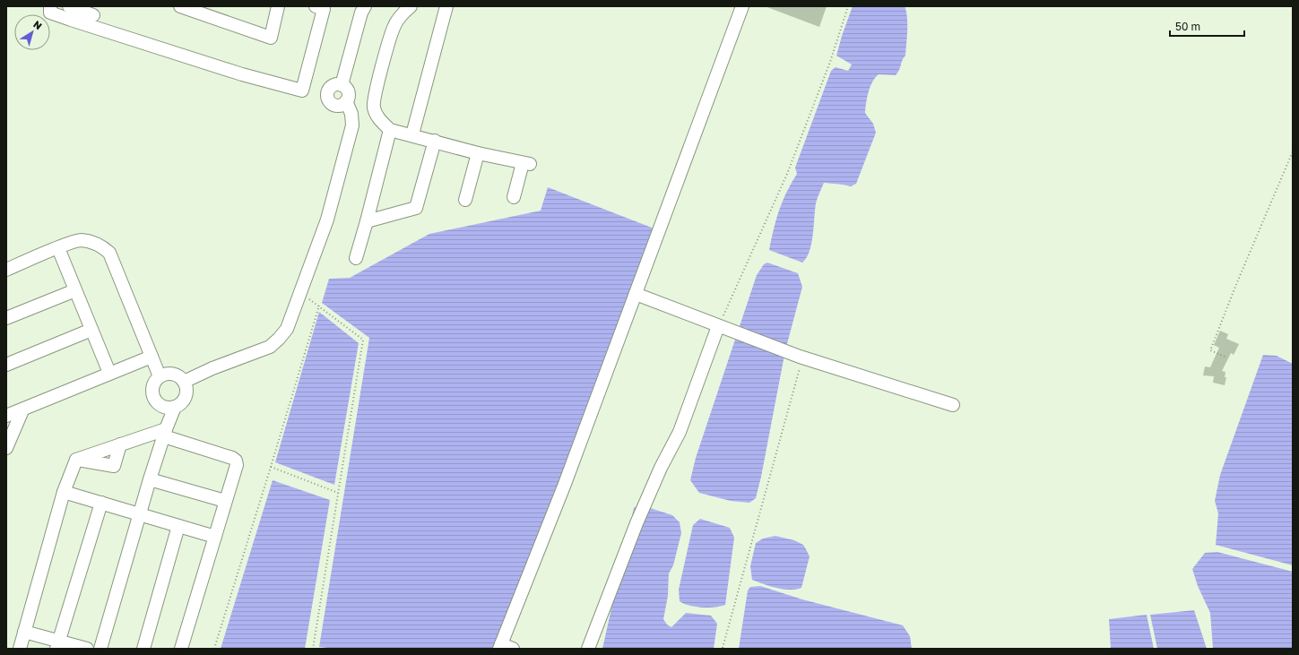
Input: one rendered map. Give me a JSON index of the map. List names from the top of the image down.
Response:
{
  "scale_bar": "50 m",
  "north": "top right"
}
